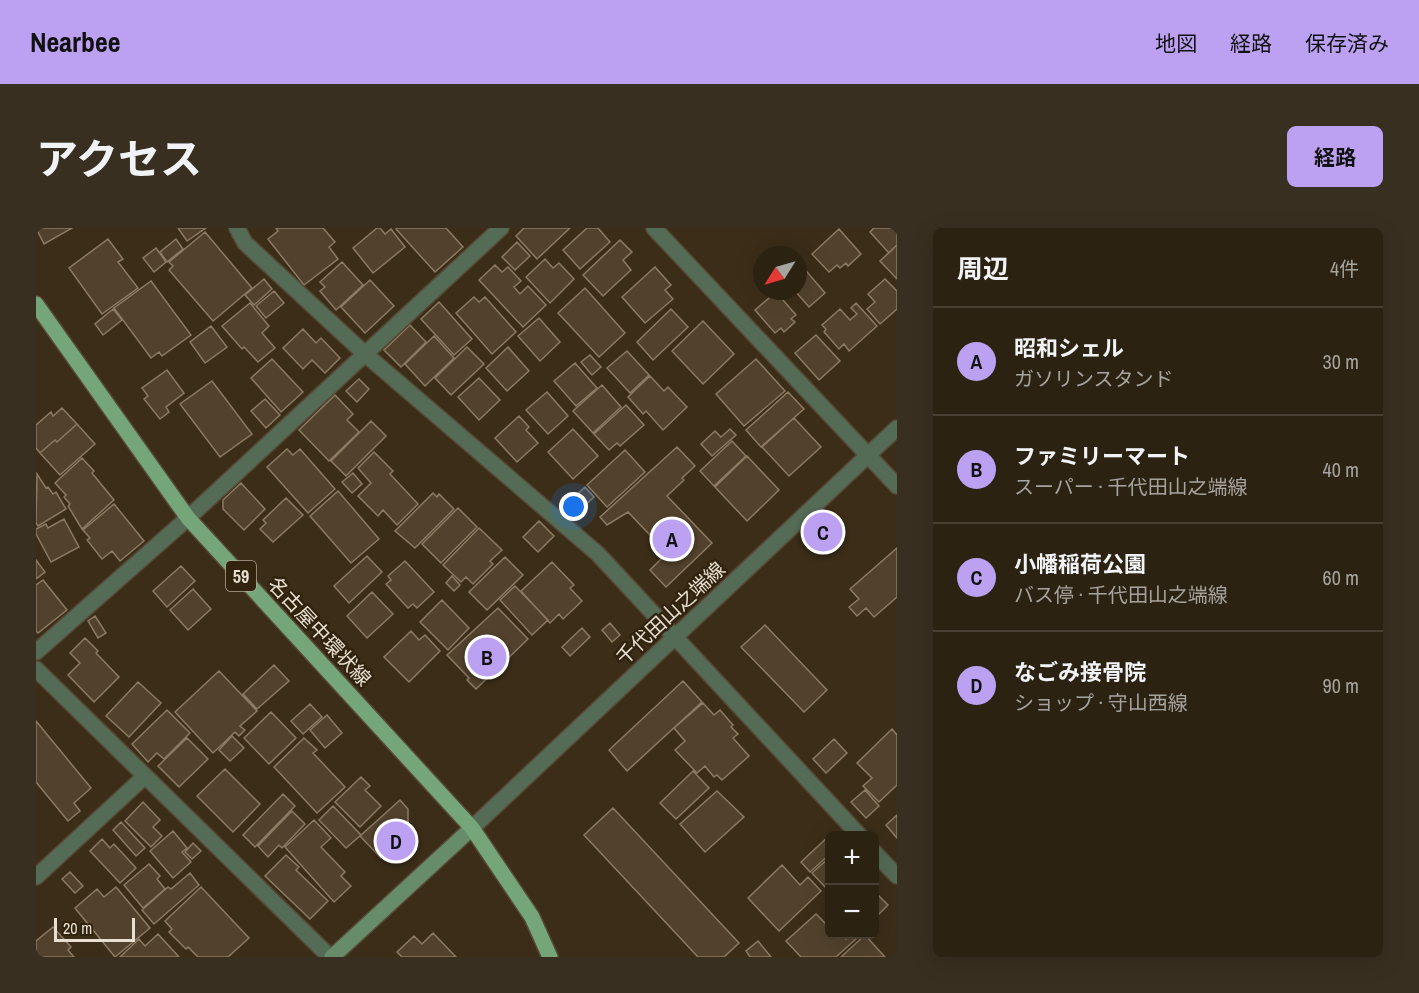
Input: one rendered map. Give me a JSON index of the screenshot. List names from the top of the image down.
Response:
{
  "streets": {
    "main road": ["59", "名古屋中環状線"],
    "street": ["千代田山之端線"]
  },
  "crossings": [
    ["千代田山之端線", "名古屋中環状線"]
  ],
  "scale_bar": "20 m",
  "north": "bottom left",
  "page": {
    "header": "Nearbee",
    "nav": ["地図", "経路", "保存済み"],
    "title": "アクセス",
    "buttons": "経路",
    "heading": ["周辺", "4件"],
    "list": [
      {
        "mark": "A",
        "name": "昭和シェル",
        "note": "ガソリンスタンド",
        "value": "30 m"
      },
      {
        "mark": "B",
        "name": "ファミリーマート",
        "note": "スーパー · 千代田山之端線",
        "value": "40 m"
      },
      {
        "mark": "C",
        "name": "小幡稲荷公園",
        "note": "バス停 · 千代田山之端線",
        "value": "60 m"
      },
      {
        "mark": "D",
        "name": "なごみ接骨院",
        "note": "ショップ · 守山西線",
        "value": "90 m"
      }
    ],
    "pins": [
      "C",
      "A",
      "B",
      "D"
    ],
    "map_buttons": ["+", "−"],
    "scale": "20 m"
  }
}
